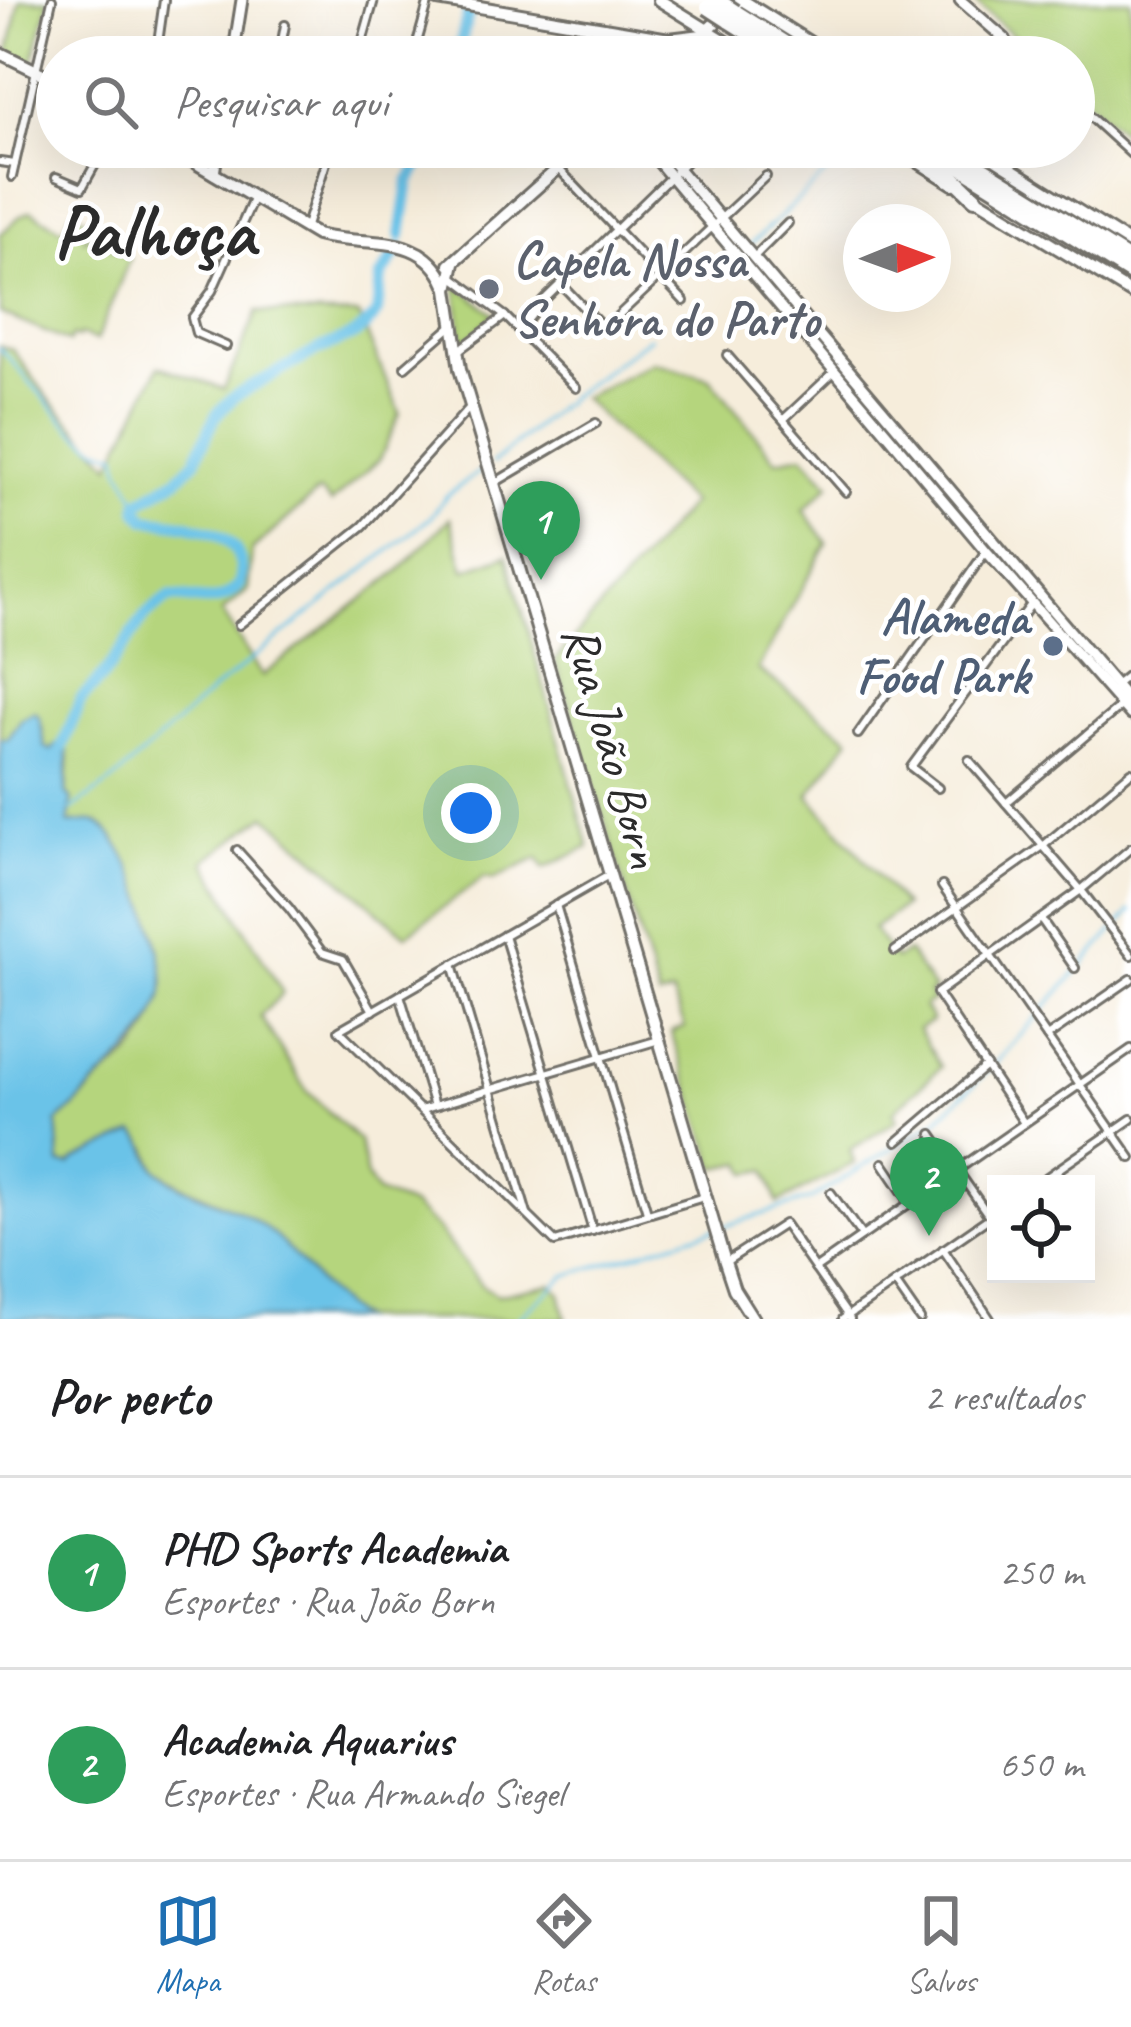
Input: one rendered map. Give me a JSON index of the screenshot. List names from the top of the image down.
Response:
{
  "streets": {
    "main road": ["Rua João Born"]
  },
  "districts": ["Palhoça"],
  "places": ["Capela Nossa Senhora do Parto", "Alameda Food Park"],
  "north": "right",
  "page": {
    "search": "Pesquisar aqui",
    "pins": ["1", "2"],
    "heading": ["Por perto", "2 resultados"],
    "list": [
      {
        "mark": "1",
        "name": "PHD Sports Academia",
        "note": "Esportes · Rua João Born",
        "value": "250 m"
      },
      {
        "mark": "2",
        "name": "Academia Aquarius",
        "note": "Esportes · Rua Armando Siegel",
        "value": "650 m"
      }
    ],
    "nav": ["Mapa", "Rotas", "Salvos"]
  }
}
